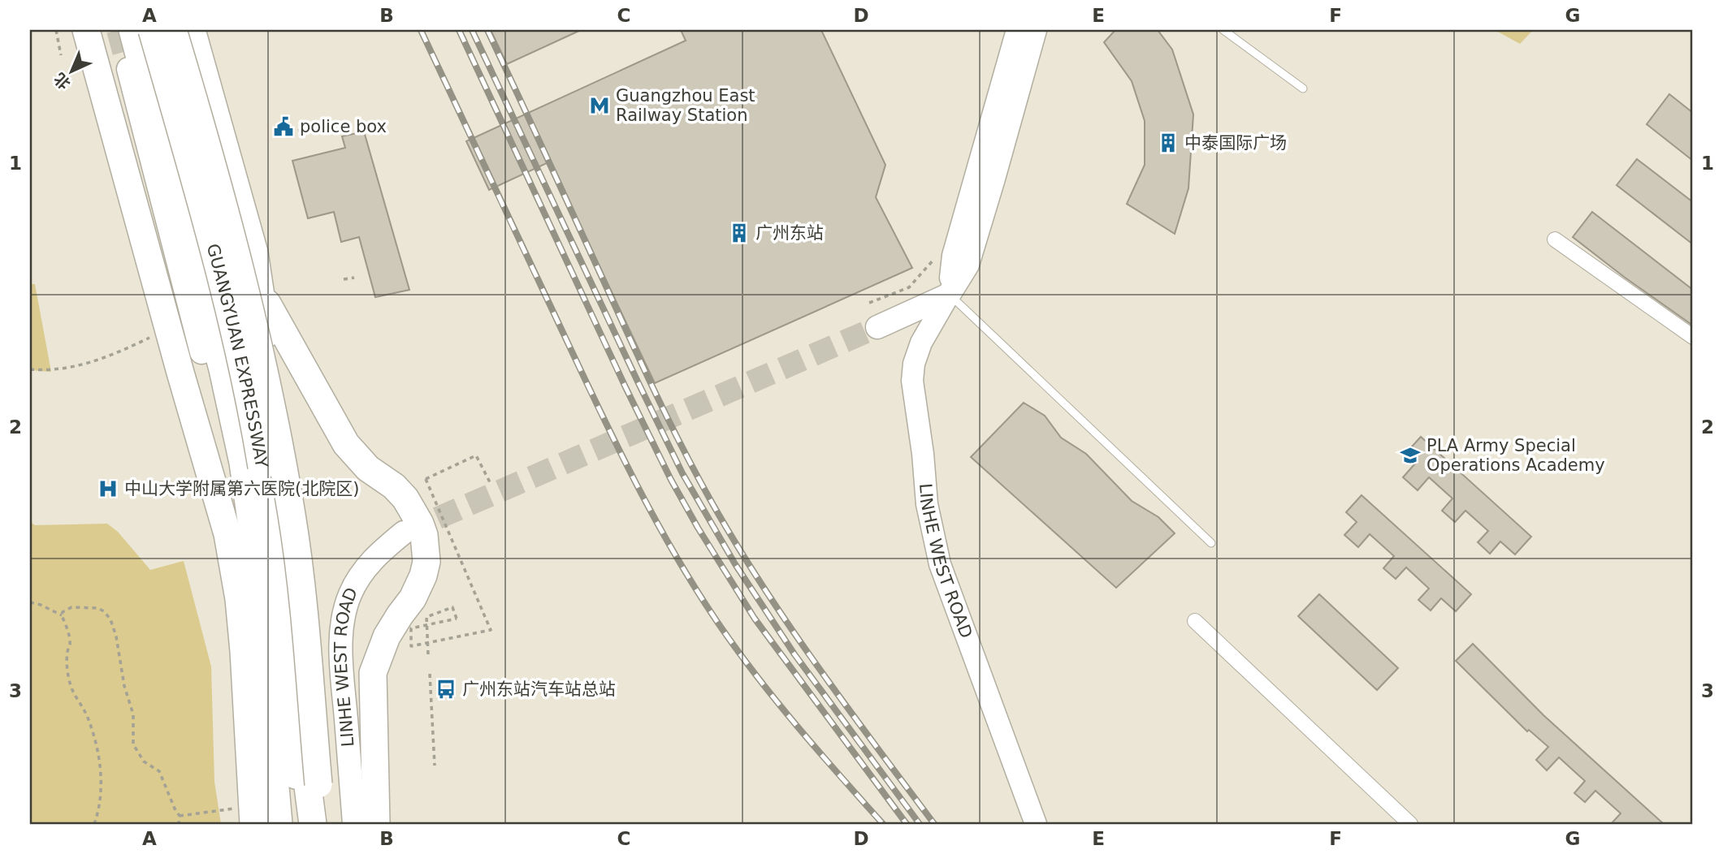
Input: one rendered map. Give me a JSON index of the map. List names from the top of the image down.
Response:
{
  "streets": {
    "highway": ["GUANGYUAN EXPRESSWAY"],
    "main road": ["LINHE WEST ROAD"]
  },
  "places": {
    "metro station": ["Guangzhou East Railway Station"],
    "public building": ["police box"],
    "building": ["中泰国际广场", "广州东站"],
    "school or university": ["PLA Army Special Operations Academy"],
    "hospital": ["中山大学附属第六医院(北院区)"],
    "bus stop": ["广州东站汽车站总站"]
  },
  "north": "bottom left",
  "grid": {
    "columns": [
      "A",
      "B",
      "C",
      "D",
      "E",
      "F",
      "G"
    ],
    "rows": ["1", "2", "3"]
  }
}
